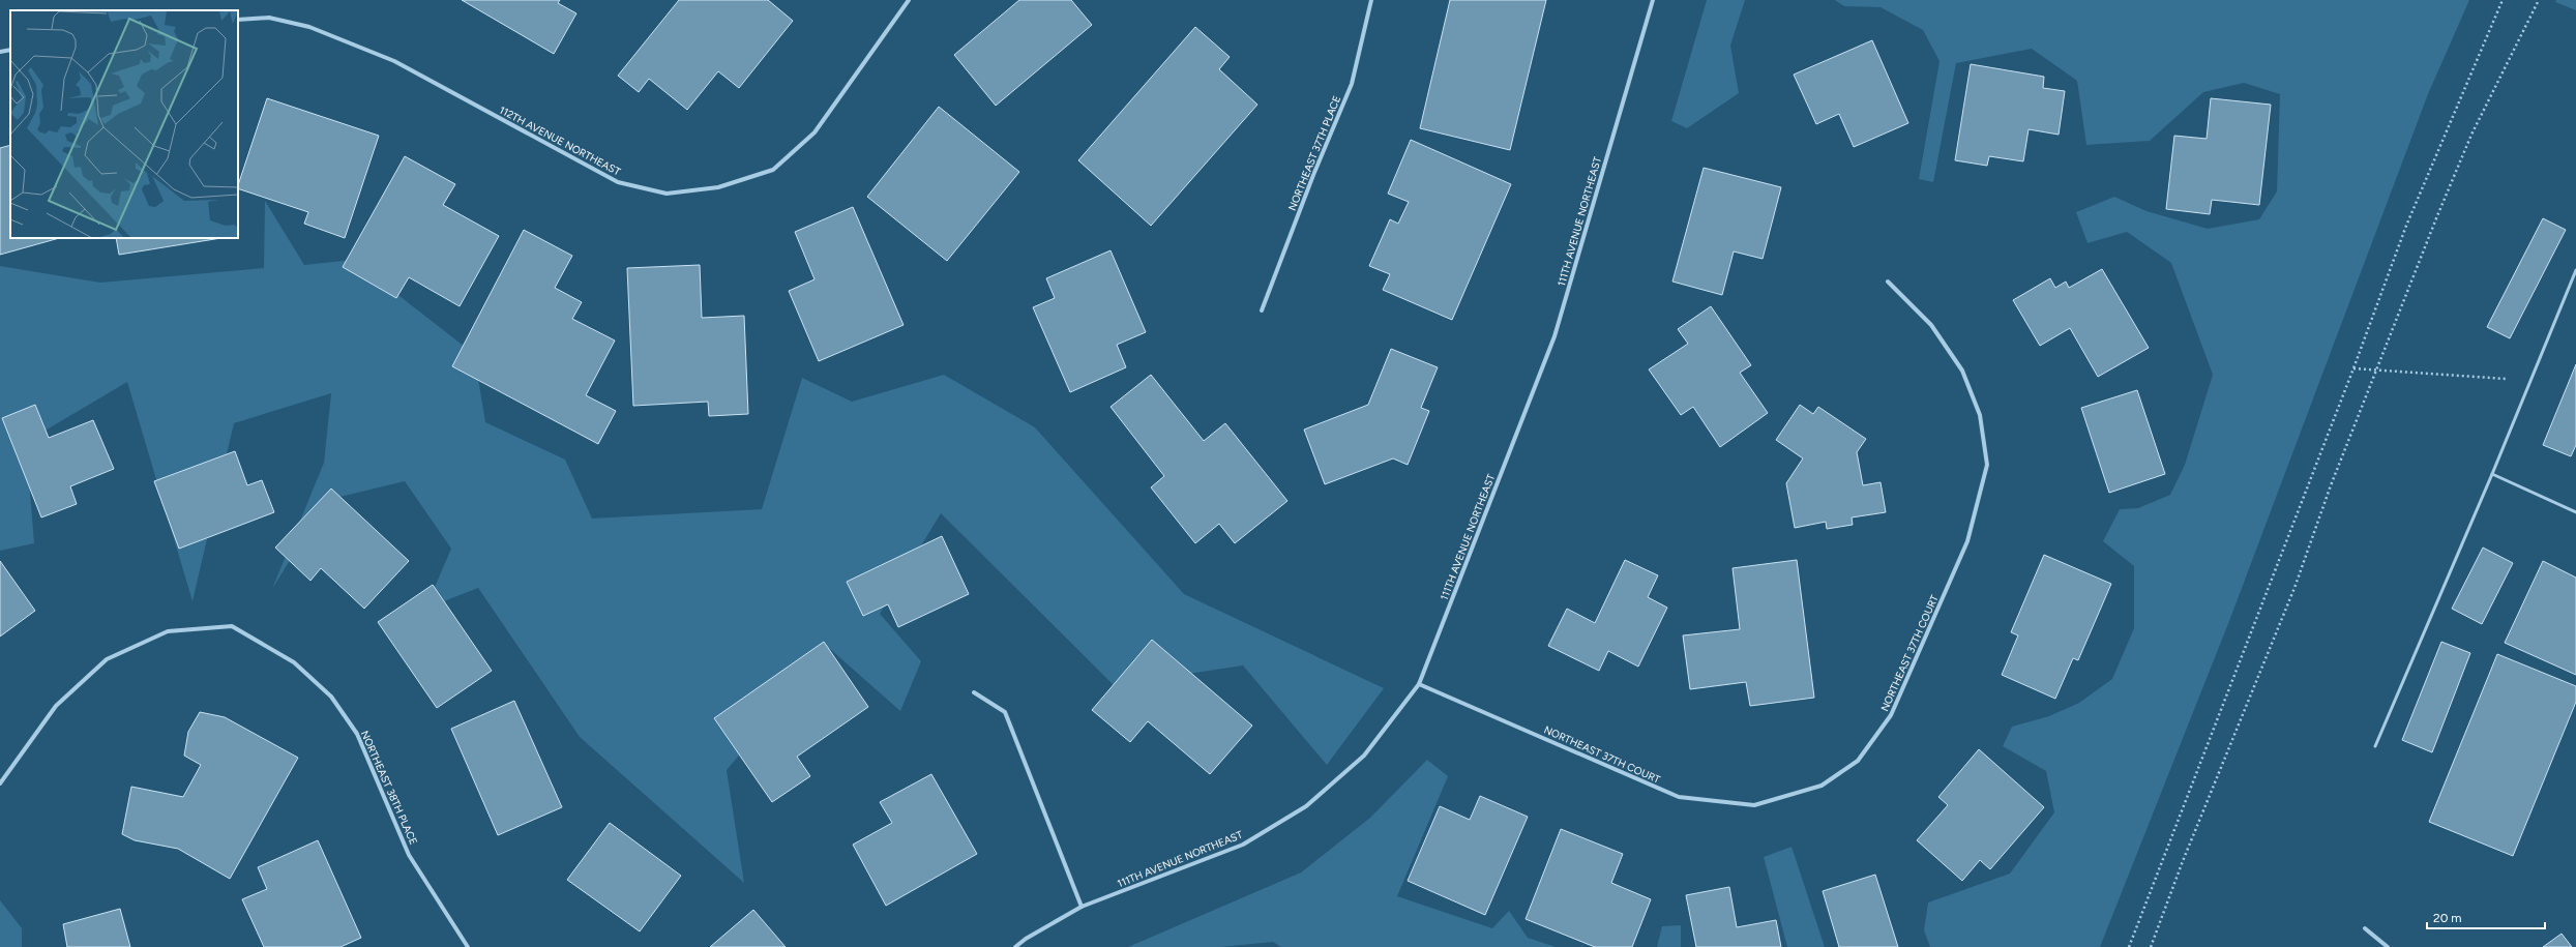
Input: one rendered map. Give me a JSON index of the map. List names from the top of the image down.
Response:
{
  "streets": {
    "street": [
      "112TH AVENUE NORTHEAST",
      "NORTHEAST 37TH PLACE",
      "111TH AVENUE NORTHEAST",
      "NORTHEAST 37TH COURT",
      "NORTHEAST 38TH PLACE"
    ]
  },
  "crossings": [
    ["111TH AVENUE NORTHEAST", "NORTHEAST 37TH COURT"]
  ],
  "scale_bar": "20 m"
}
